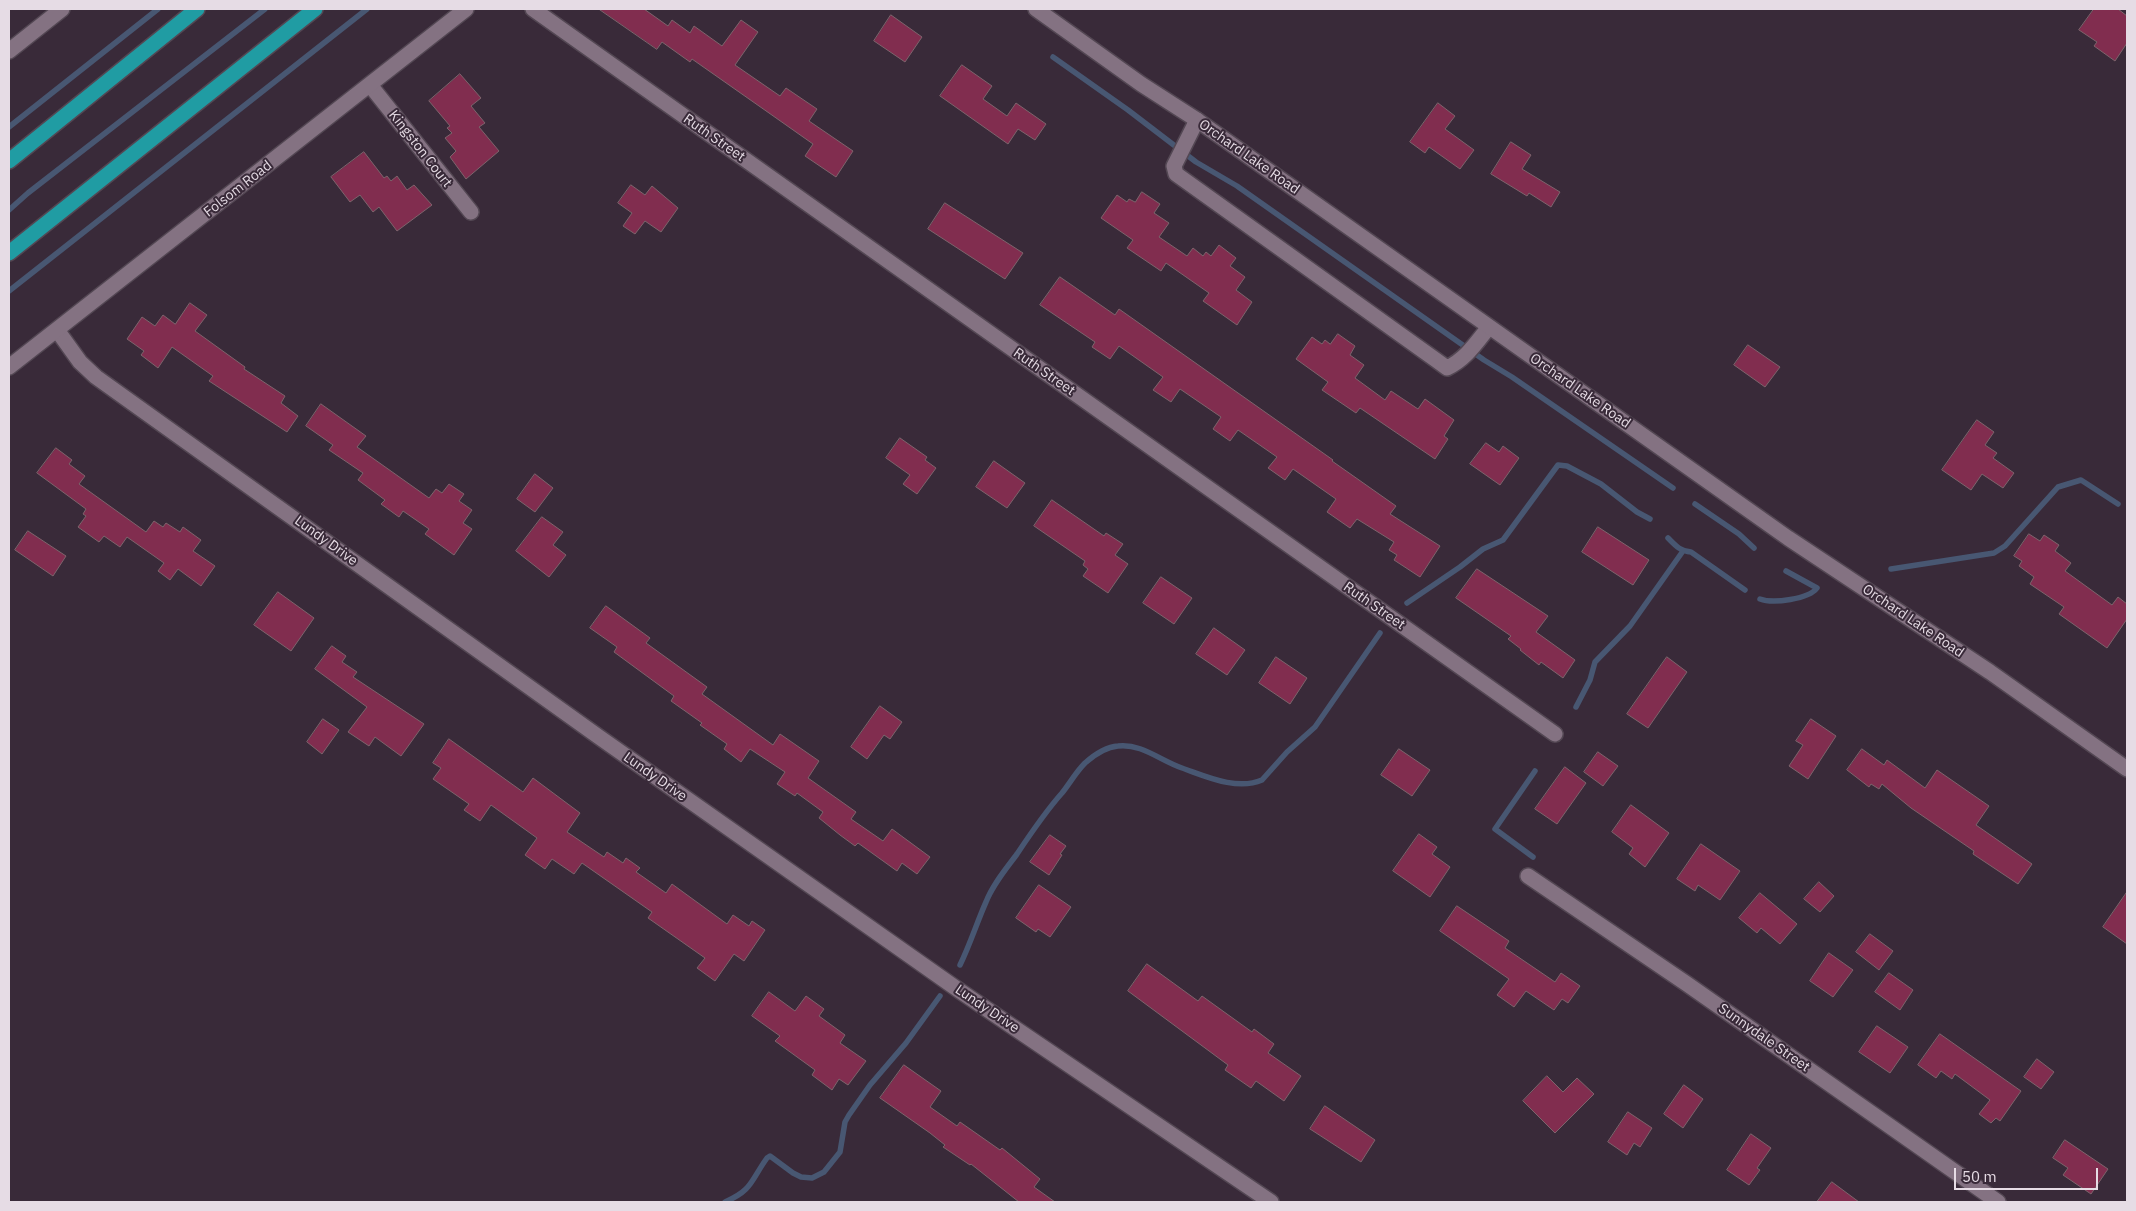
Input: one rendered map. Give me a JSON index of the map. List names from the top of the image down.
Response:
{
  "streets": {
    "street": [
      "Ruth Street",
      "Kingston Court",
      "Orchard Lake Road",
      "Folsom Road",
      "Lundy Drive",
      "Sunnydale Street"
    ]
  },
  "crossings": [
    ["Kingston Court", "Folsom Road"],
    ["Folsom Road", "Lundy Drive"]
  ],
  "scale_bar": "50 m"
}
